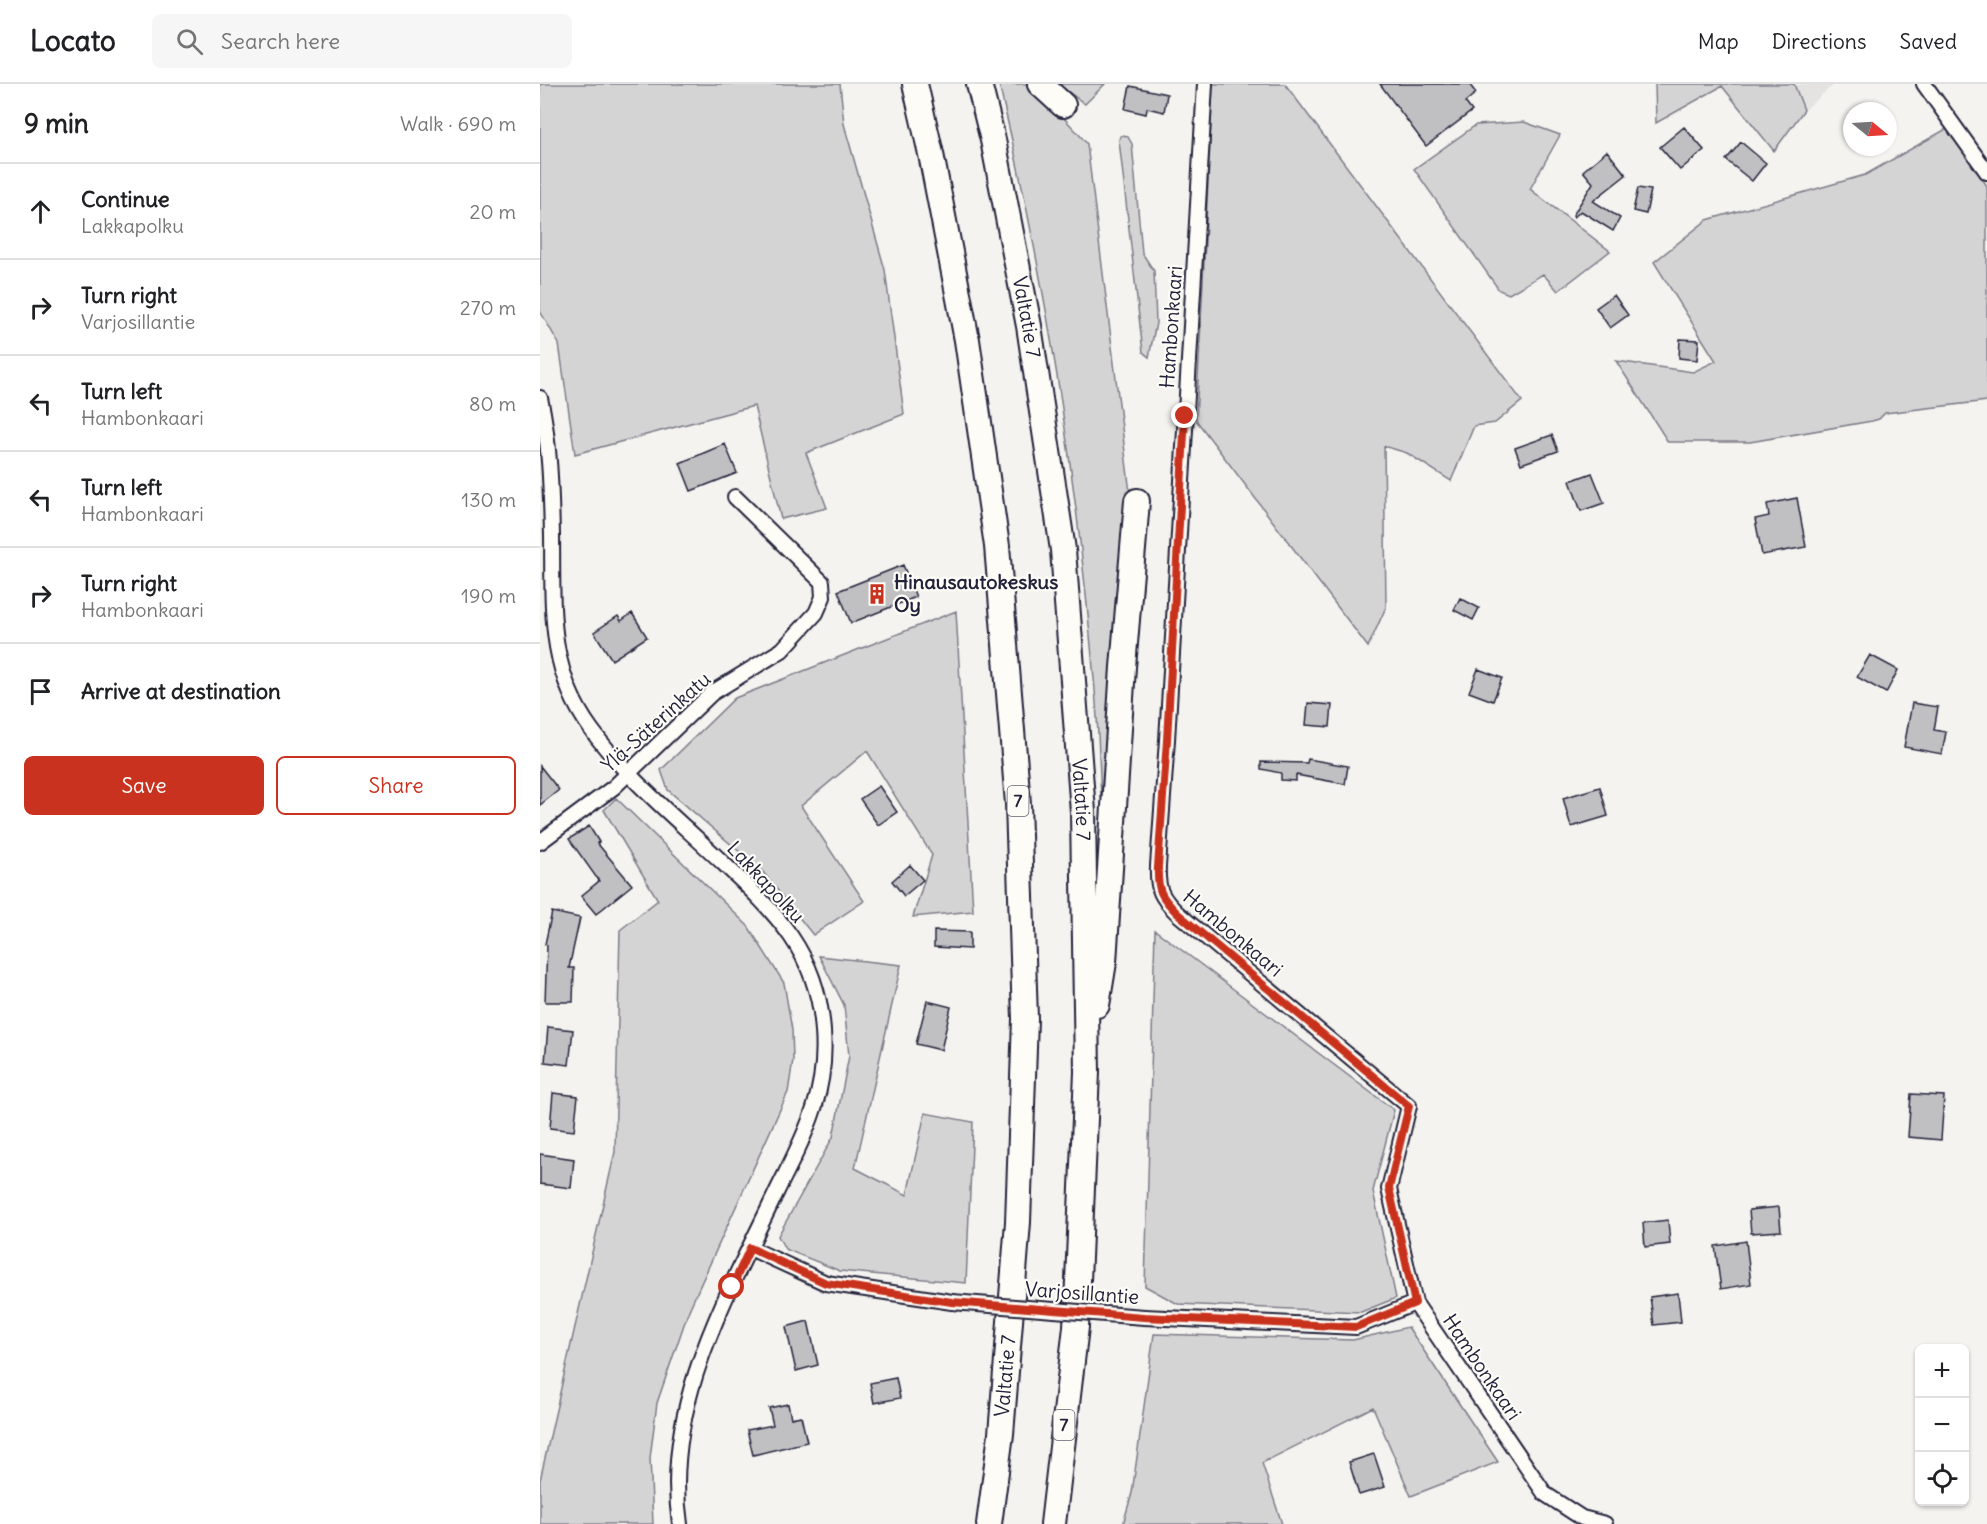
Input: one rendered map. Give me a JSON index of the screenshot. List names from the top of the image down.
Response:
{
  "streets": {
    "highway": ["Valtatie 7", "7"],
    "street": [
      "Hambonkaari",
      "Ylä-Säterinkatu",
      "Lakkapolku",
      "Varjosillantie"
    ]
  },
  "crossings": [
    ["Hambonkaari", "Varjosillantie"],
    ["Ylä-Säterinkatu", "Lakkapolku"],
    ["Lakkapolku", "Varjosillantie"]
  ],
  "places": {
    "building": ["Hinausautokeskus Oy"]
  },
  "north": "right",
  "page": {
    "header": "Locato",
    "search": "Search here",
    "nav": ["Map", "Directions", "Saved"],
    "heading": ["9 min", "Walk · 690 m"],
    "list": [
      ["Continue", "Lakkapolku", "20 m"],
      ["Turn right", "Varjosillantie", "270 m"],
      ["Turn left", "Hambonkaari", "80 m"],
      ["Turn left", "Hambonkaari", "130 m"],
      ["Turn right", "Hambonkaari", "190 m"],
      "Arrive at destination"
    ],
    "buttons": ["Save", "Share"],
    "map_buttons": ["+", "−"]
  }
}
